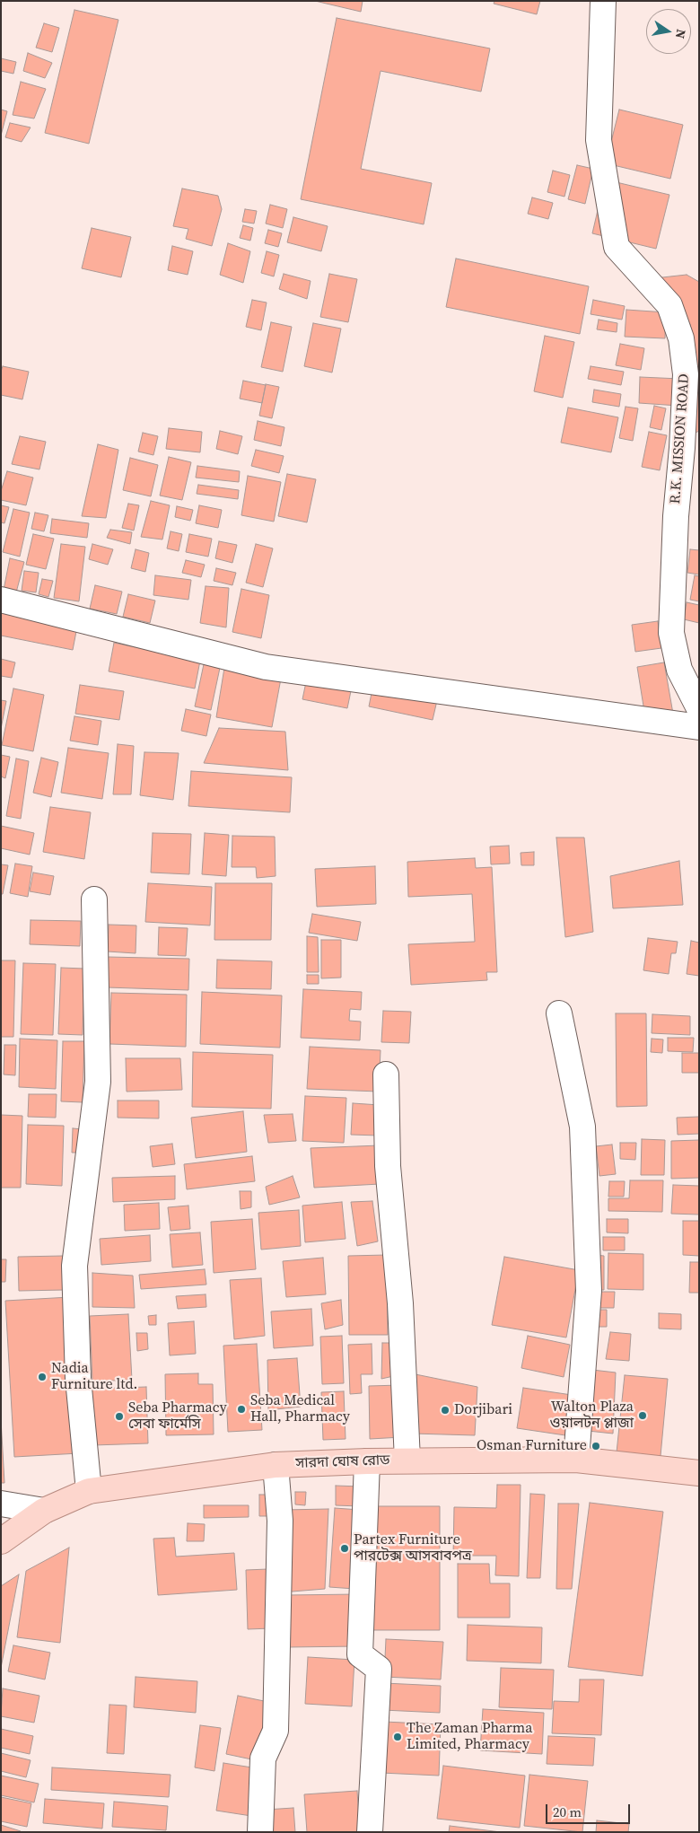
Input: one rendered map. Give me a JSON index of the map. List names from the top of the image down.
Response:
{
  "streets": {
    "main road": ["সারদা ঘোষ রোড"],
    "street": ["R.K. MISSION ROAD"]
  },
  "places": [
    "Nadia Furniture ltd.",
    "Seba Medical Hall, Pharmacy",
    "Dorjibari",
    "Walton Plaza ওয়ালটন প্লাজা",
    "Seba Pharmacy সেবা ফার্মেসি",
    "Osman Furniture",
    "Partex Furniture পারটেক্স আসবাবপত্র",
    "The Zaman Pharma Limited, Pharmacy"
  ],
  "scale_bar": "20 m",
  "north": "right"
}
